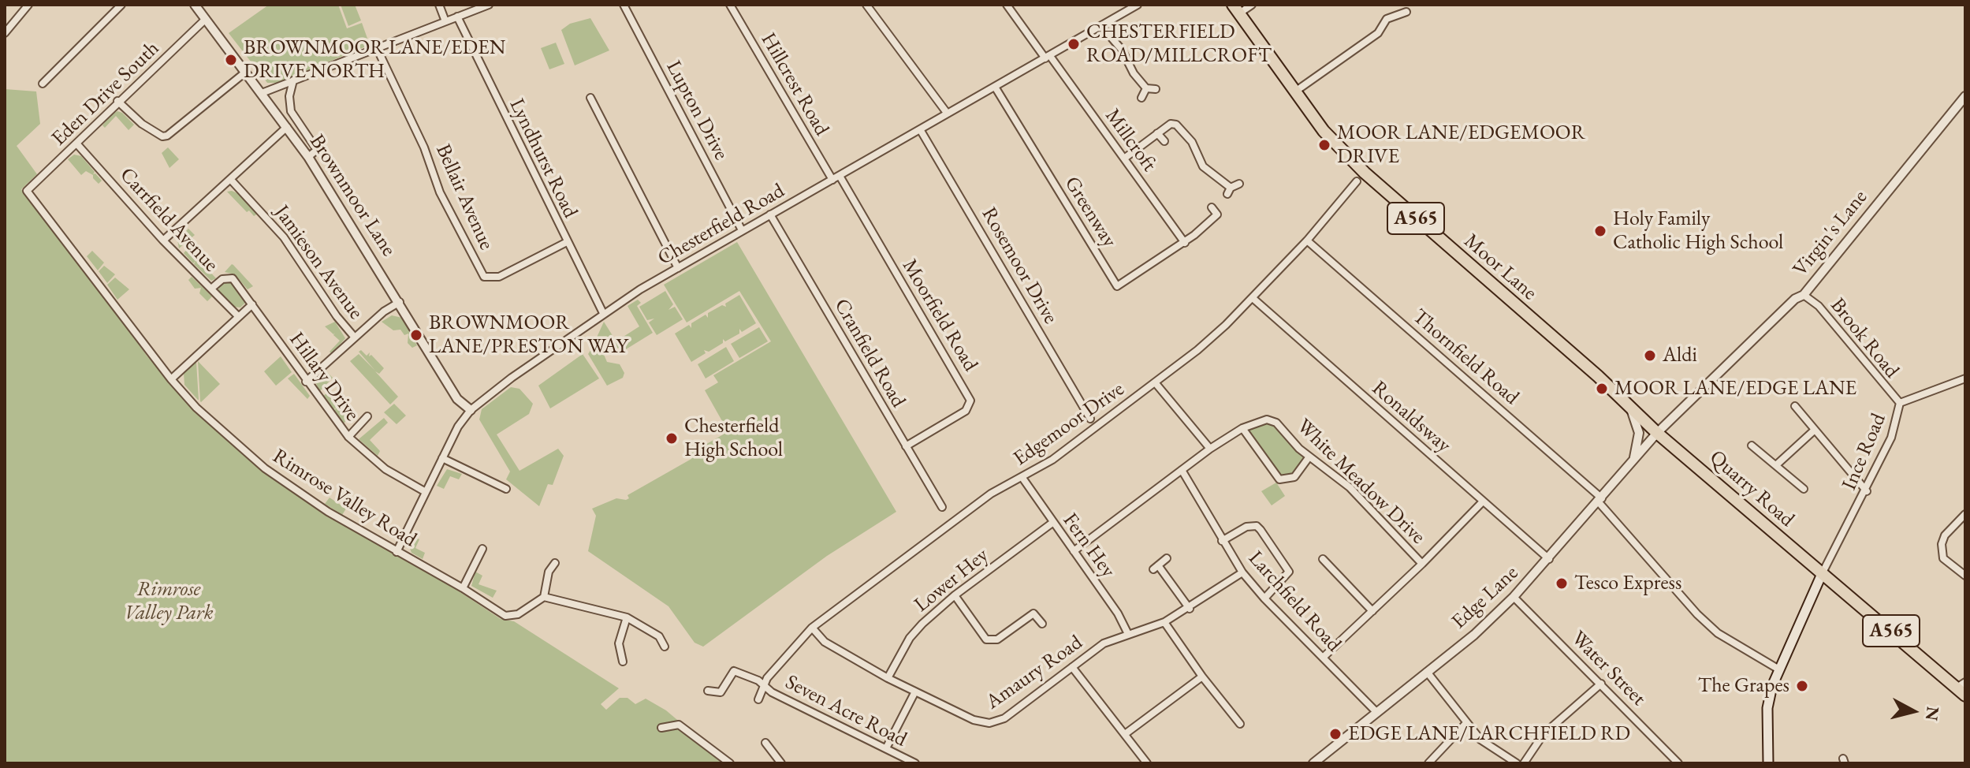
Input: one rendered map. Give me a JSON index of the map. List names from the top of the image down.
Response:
{
  "streets": {
    "highway": ["A565", "Moor Lane", "Quarry Road"],
    "street": [
      "Hillcrest Road",
      "Eden Drive South",
      "Lupton Drive",
      "Millcroft",
      "Lyndhurst Road",
      "Brownmoor Lane",
      "Bellair Avenue",
      "Greenway",
      "Carrfield Avenue",
      "Chesterfield Road",
      "Virgin's Lane",
      "Jamieson Avenue",
      "Rosemoor Drive",
      "Moorfield Road",
      "Brook Road",
      "Cranfield Road",
      "Thornfield Road",
      "Hillary Drive",
      "Ronaldsway",
      "Edgemoor Drive",
      "Ince Road",
      "White Meadow Drive",
      "Rimrose Valley Road",
      "Fern Hey",
      "Lower Hey",
      "Edge Lane",
      "Larchfield Road",
      "Water Street",
      "Amaury Road",
      "Seven Acre Road"
    ]
  },
  "crossings": [
    ["Hillcrest Road", "Chesterfield Road"],
    ["Eden Drive South", "Brownmoor Lane"],
    ["Eden Drive South", "Carrfield Avenue"],
    ["Eden Drive South", "Rimrose Valley Road"],
    ["Lupton Drive", "Chesterfield Road"],
    ["Millcroft", "Greenway"],
    ["Millcroft", "Chesterfield Road"],
    ["Lyndhurst Road", "Bellair Avenue"],
    ["Lyndhurst Road", "Chesterfield Road"],
    ["Brownmoor Lane", "Chesterfield Road"],
    ["Greenway", "Chesterfield Road"],
    ["A565", "Ince Road"],
    ["A565", "Quarry Road"],
    ["Carrfield Avenue", "Hillary Drive"],
    ["Chesterfield Road", "Rosemoor Drive"],
    ["Chesterfield Road", "Moorfield Road"],
    ["Chesterfield Road", "Cranfield Road"],
    ["Chesterfield Road", "Hillary Drive"],
    ["Chesterfield Road", "Rimrose Valley Road"],
    ["Virgin's Lane", "Moor Lane"],
    ["Virgin's Lane", "Brook Road"],
    ["Virgin's Lane", "Quarry Road"],
    ["Virgin's Lane", "Edge Lane"],
    ["Moor Lane", "Quarry Road"],
    ["Moor Lane", "Edge Lane"],
    ["Moorfield Road", "Cranfield Road"],
    ["Brook Road", "Ince Road"],
    ["Thornfield Road", "Edgemoor Drive"],
    ["Thornfield Road", "Edge Lane"],
    ["Ronaldsway", "Edgemoor Drive"],
    ["Ronaldsway", "Edge Lane"],
    ["Edgemoor Drive", "Fern Hey"],
    ["Edgemoor Drive", "Amaury Road"],
    ["Edgemoor Drive", "Seven Acre Road"],
    ["Ince Road", "Quarry Road"],
    ["White Meadow Drive", "Fern Hey"],
    ["White Meadow Drive", "Larchfield Road"],
    ["Quarry Road", "Edge Lane"],
    ["Fern Hey", "Lower Hey"],
    ["Fern Hey", "Amaury Road"],
    ["Lower Hey", "Amaury Road"],
    ["Edge Lane", "Larchfield Road"],
    ["Edge Lane", "Water Street"],
    ["Larchfield Road", "Amaury Road"]
  ],
  "parks": ["Rimrose Valley Park"],
  "places": [
    "CHESTERFIELD ROAD/MILLCROFT",
    "BROWNMOOR LANE/EDEN DRIVE NORTH",
    "MOOR LANE/EDGEMOOR DRIVE",
    "Holy Family Catholic High School",
    "BROWNMOOR LANE/PRESTON WAY",
    "Aldi",
    "MOOR LANE/EDGE LANE",
    "Chesterfield High School",
    "Tesco Express",
    "The Grapes",
    "EDGE LANE/LARCHFIELD RD"
  ],
  "north": "right"
}
